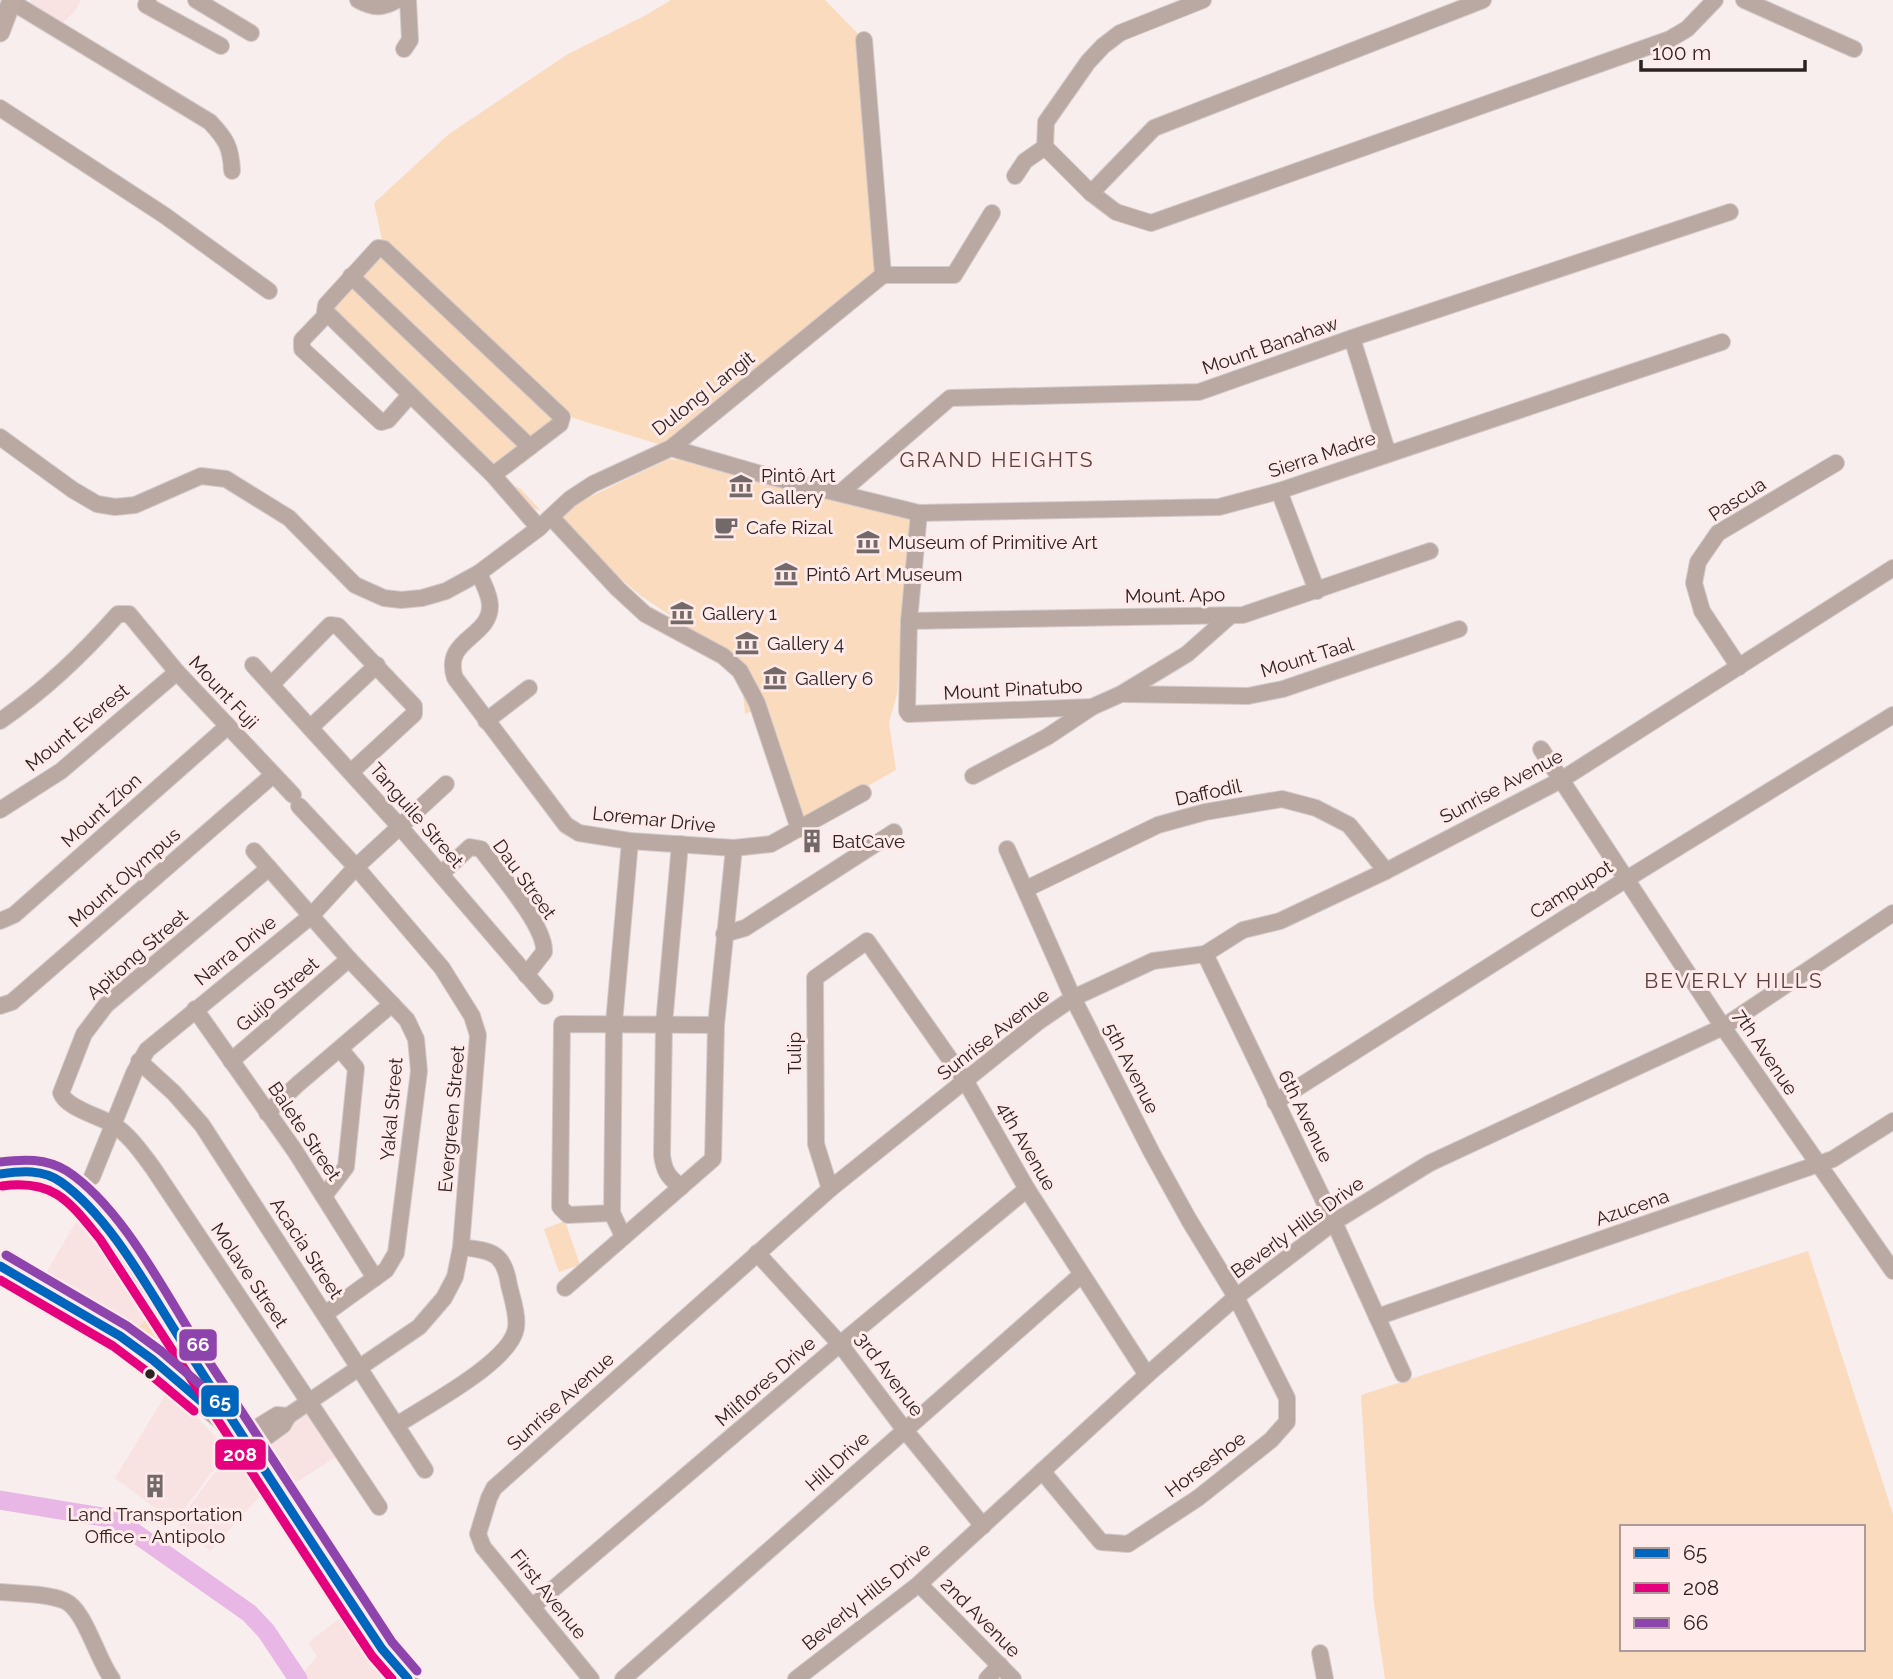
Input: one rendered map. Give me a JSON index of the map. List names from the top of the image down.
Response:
{
  "streets": {
    "street": [
      "Mount Banahaw",
      "Dulong Langit",
      "Sierra Madre",
      "Pascua",
      "Mount. Apo",
      "Mount Taal",
      "Mount Pinatubo",
      "Mount Fuji",
      "Mount Everest",
      "Sunrise Avenue",
      "Daffodil",
      "Mount Zion",
      "Tanguile Street",
      "Loremar Drive",
      "Mount Olympus",
      "Dau Street",
      "Campupot",
      "Narra Drive",
      "Apitong Street",
      "Guijo Street",
      "7th Avenue",
      "Tulip",
      "5th Avenue",
      "Yakal Street",
      "6th Avenue",
      "Evergreen Street",
      "Balete Street",
      "4th Avenue",
      "Azucena",
      "Beverly Hills Drive",
      "Acacia Street",
      "Molave Street",
      "3rd Avenue",
      "Milflores Drive",
      "Hill Drive",
      "Horseshoe",
      "First Avenue",
      "2nd Avenue"
    ]
  },
  "crossings": [
    ["Mount Banahaw", "Sierra Madre"],
    ["Dulong Langit", "Sierra Madre"],
    ["Dulong Langit", "Loremar Drive"],
    ["Pascua", "Sunrise Avenue"],
    ["Mount. Apo", "Mount Pinatubo"],
    ["Mount Taal", "Mount Pinatubo"],
    ["Mount Fuji", "Mount Everest"],
    ["Mount Fuji", "Mount Zion"],
    ["Mount Fuji", "Mount Olympus"],
    ["Mount Fuji", "Evergreen Street"],
    ["Sunrise Avenue", "Daffodil"],
    ["Sunrise Avenue", "7th Avenue"],
    ["Sunrise Avenue", "Tulip"],
    ["Sunrise Avenue", "5th Avenue"],
    ["Sunrise Avenue", "6th Avenue"],
    ["Sunrise Avenue", "4th Avenue"],
    ["Sunrise Avenue", "3rd Avenue"],
    ["Sunrise Avenue", "First Avenue"],
    ["Daffodil", "5th Avenue"],
    ["Tanguile Street", "Dau Street"],
    ["Tanguile Street", "Narra Drive"],
    ["Campupot", "7th Avenue"],
    ["Campupot", "6th Avenue"],
    ["Narra Drive", "Yakal Street"],
    ["Narra Drive", "Evergreen Street"],
    ["Narra Drive", "Balete Street"],
    ["Narra Drive", "Acacia Street"],
    ["Narra Drive", "Molave Street"],
    ["Apitong Street", "Yakal Street"],
    ["Apitong Street", "Molave Street"],
    ["Guijo Street", "Yakal Street"],
    ["Guijo Street", "Balete Street"],
    ["7th Avenue", "Azucena"],
    ["7th Avenue", "Beverly Hills Drive"],
    ["Tulip", "4th Avenue"],
    ["5th Avenue", "Beverly Hills Drive"],
    ["5th Avenue", "Horseshoe"],
    ["Yakal Street", "Balete Street"],
    ["Yakal Street", "Acacia Street"],
    ["6th Avenue", "Azucena"],
    ["6th Avenue", "Beverly Hills Drive"],
    ["Evergreen Street", "Acacia Street"],
    ["Evergreen Street", "Molave Street"],
    ["4th Avenue", "Beverly Hills Drive"],
    ["4th Avenue", "Milflores Drive"],
    ["4th Avenue", "Hill Drive"],
    ["Beverly Hills Drive", "3rd Avenue"],
    ["Beverly Hills Drive", "Horseshoe"],
    ["Beverly Hills Drive", "2nd Avenue"],
    ["3rd Avenue", "Milflores Drive"],
    ["3rd Avenue", "Hill Drive"],
    ["Milflores Drive", "First Avenue"]
  ],
  "districts": ["GRAND HEIGHTS", "BEVERLY HILLS"],
  "places": {
    "museum": [
      "Pintô Art Gallery",
      "Museum of Primitive Art",
      "Pintô Art Museum",
      "Gallery 1",
      "Gallery 4",
      "Gallery 6"
    ],
    "cafe": ["Cafe Rizal"],
    "building": ["BatCave", "Land Transportation Office - Antipolo"]
  },
  "lines": ["transit line 66", "transit line 65", "transit line 208"],
  "legend": ["65", "208", "66"],
  "scale_bar": "100 m"
}
